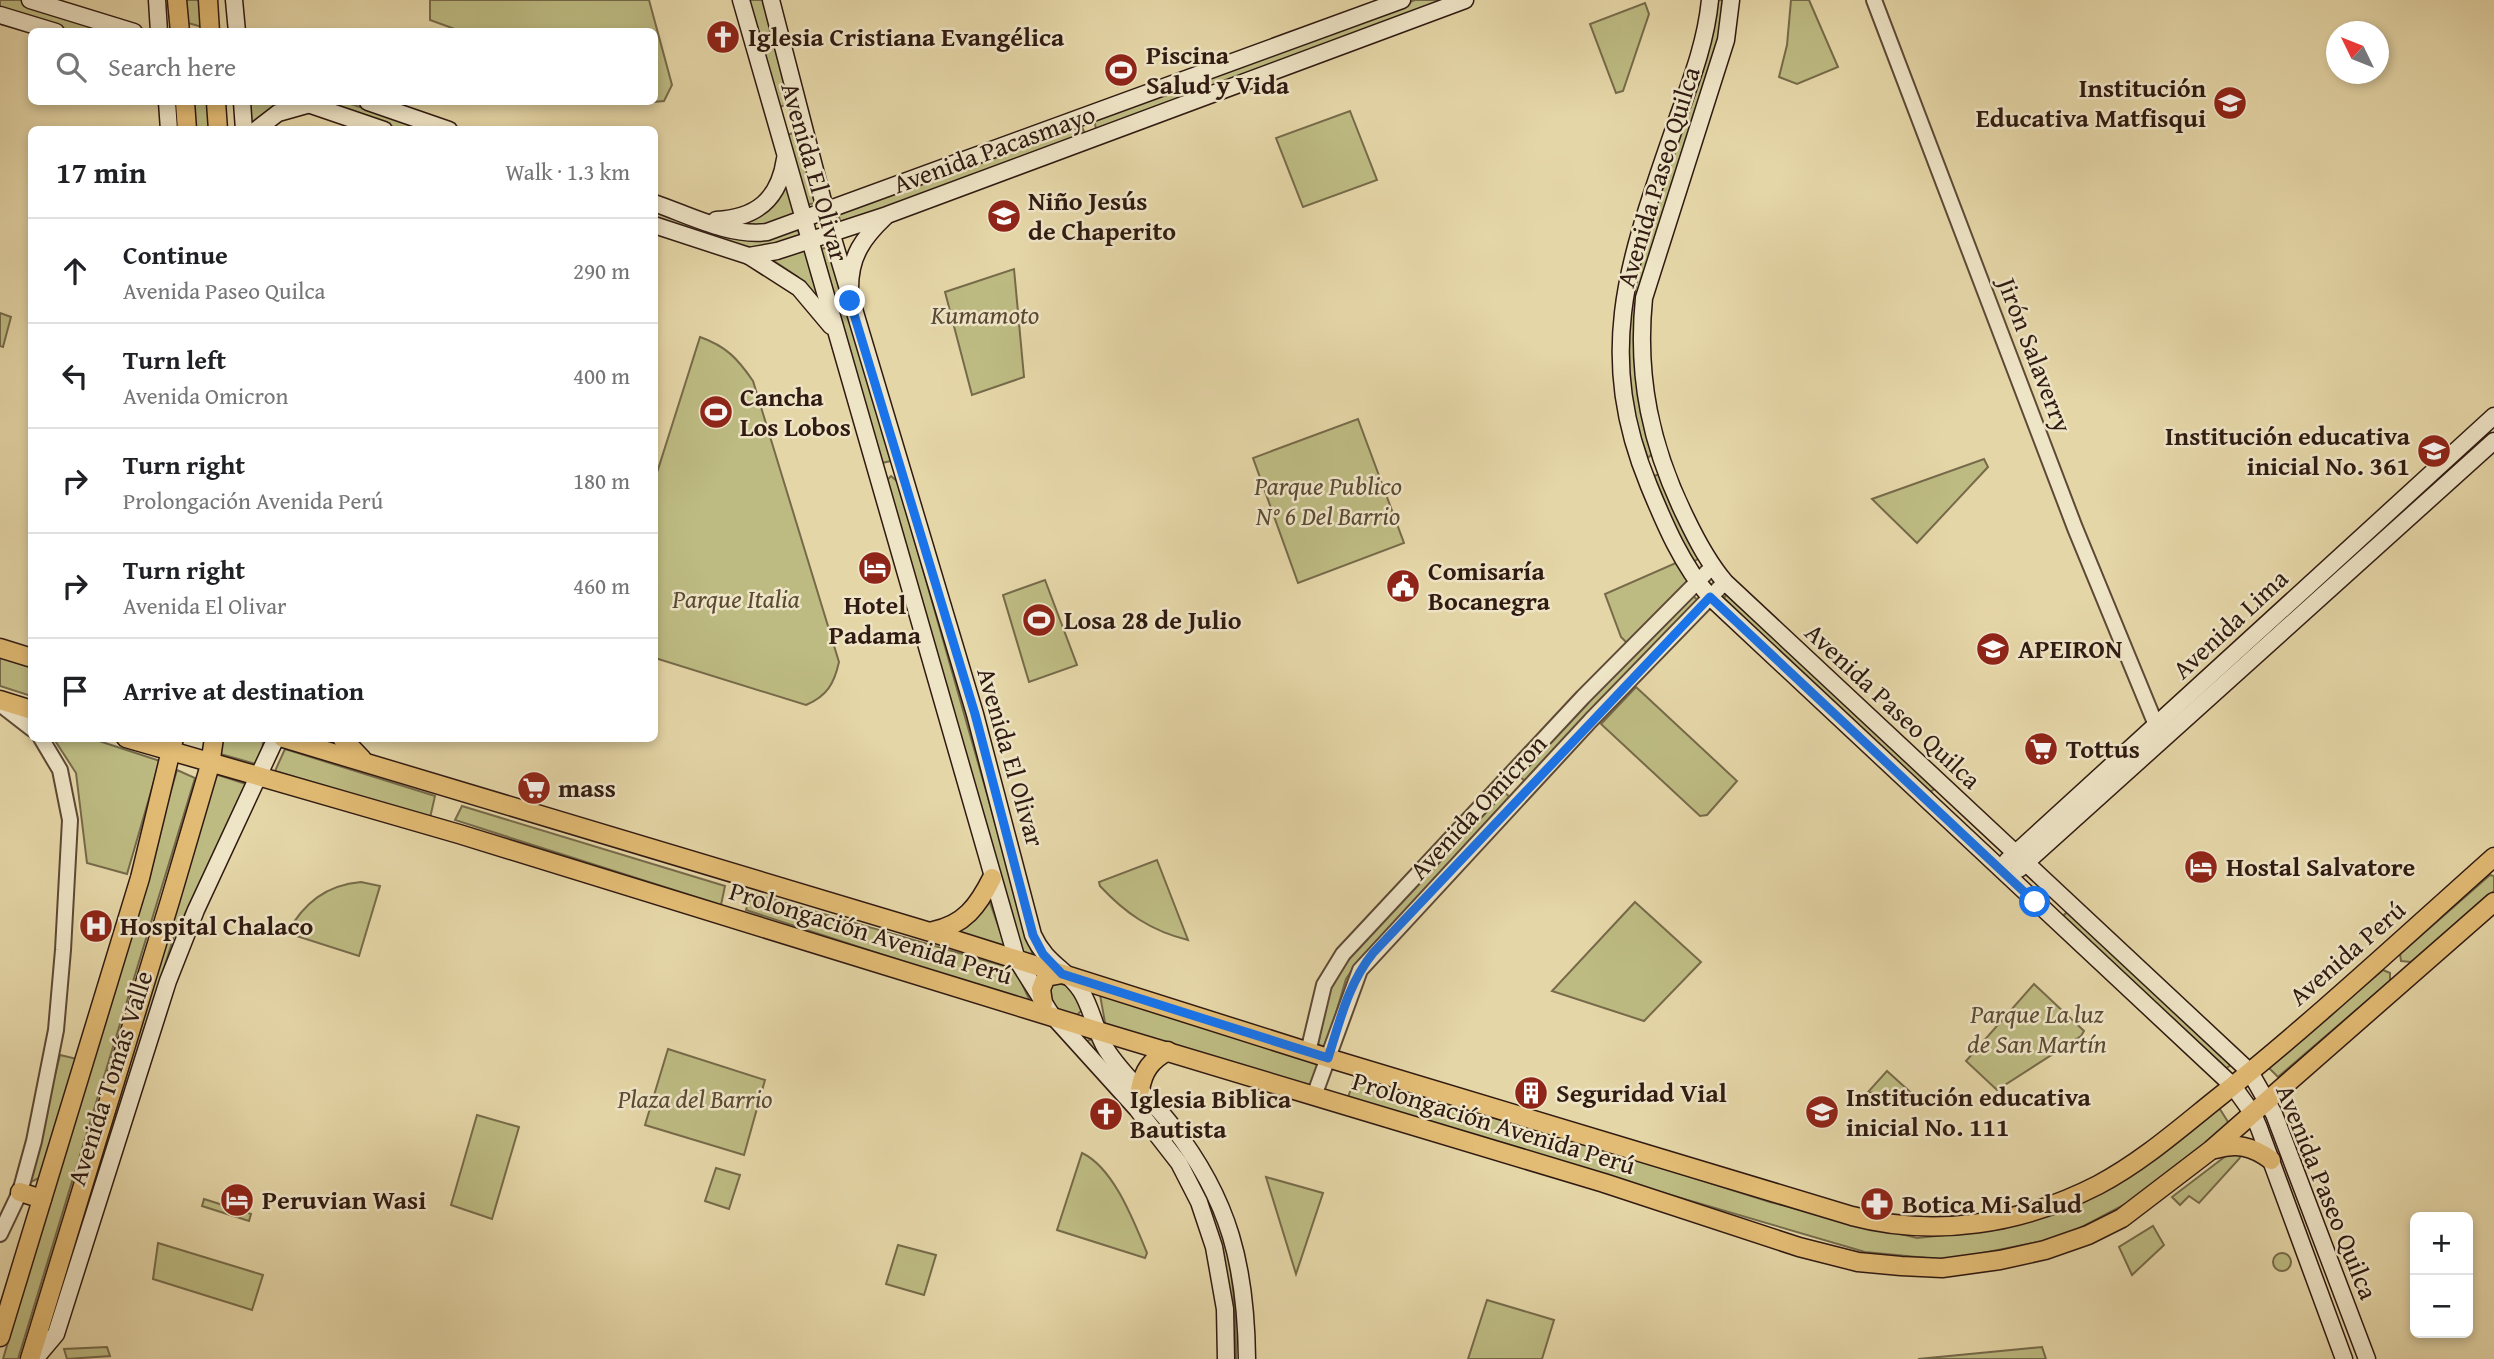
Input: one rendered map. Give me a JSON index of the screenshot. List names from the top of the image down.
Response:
{
  "streets": {
    "main road": [
      "Avenida Pacasmayo",
      "Avenida El Olivar",
      "Avenida Paseo Quilca",
      "Avenida Lima",
      "Prolongación Avenida Perú",
      "Avenida Perú",
      "Avenida Tomás Valle"
    ],
    "street": ["Jirón Salaverry", "Avenida Omicron"]
  },
  "crossings": [
    ["Avenida Pacasmayo", "Avenida El Olivar"],
    ["Avenida El Olivar", "Prolongación Avenida Perú"],
    ["Avenida Paseo Quilca", "Avenida Lima"],
    ["Avenida Paseo Quilca", "Avenida Omicron"],
    ["Avenida Paseo Quilca", "Prolongación Avenida Perú"],
    ["Avenida Paseo Quilca", "Avenida Perú"],
    ["Jirón Salaverry", "Avenida Lima"],
    ["Avenida Omicron", "Prolongación Avenida Perú"],
    ["Prolongación Avenida Perú", "Avenida Perú"],
    ["Prolongación Avenida Perú", "Avenida Tomás Valle"]
  ],
  "parks": [
    "Kumamoto",
    "Parque Publico N° 6 Del Barrio",
    "Parque Italia",
    "Parque La luz de San Martín",
    "Plaza del Barrio"
  ],
  "places": {
    "church": ["Iglesia Cristiana Evangélica", "Iglesia Biblica Bautista"],
    "sports": ["Piscina Salud y Vida", "Cancha Los Lobos", "Losa 28 de Julio"],
    "school or university": [
      "Institución Educativa Matfisqui",
      "Niño Jesús de Chaperito",
      "Institución educativa inicial No. 361",
      "APEIRON",
      "Institución educativa inicial No. 111"
    ],
    "hotel": ["Hotel Padama", "Hostal Salvatore", "Peruvian Wasi"],
    "public building": ["Comisaría Bocanegra"],
    "supermarket": ["Tottus", "mass"],
    "hospital": ["Hospital Chalaco"],
    "building": ["Seguridad Vial"],
    "pharmacy": ["Botica Mi Salud"]
  },
  "north": "top left",
  "page": {
    "search": "Search here",
    "heading": ["17 min", "Walk · 1.3 km"],
    "list": [
      ["Continue", "Avenida Paseo Quilca", "290 m"],
      ["Turn left", "Avenida Omicron", "400 m"],
      ["Turn right", "Prolongación Avenida Perú", "180 m"],
      ["Turn right", "Avenida El Olivar", "460 m"],
      "Arrive at destination"
    ],
    "map_buttons": ["+", "−"]
  }
}
